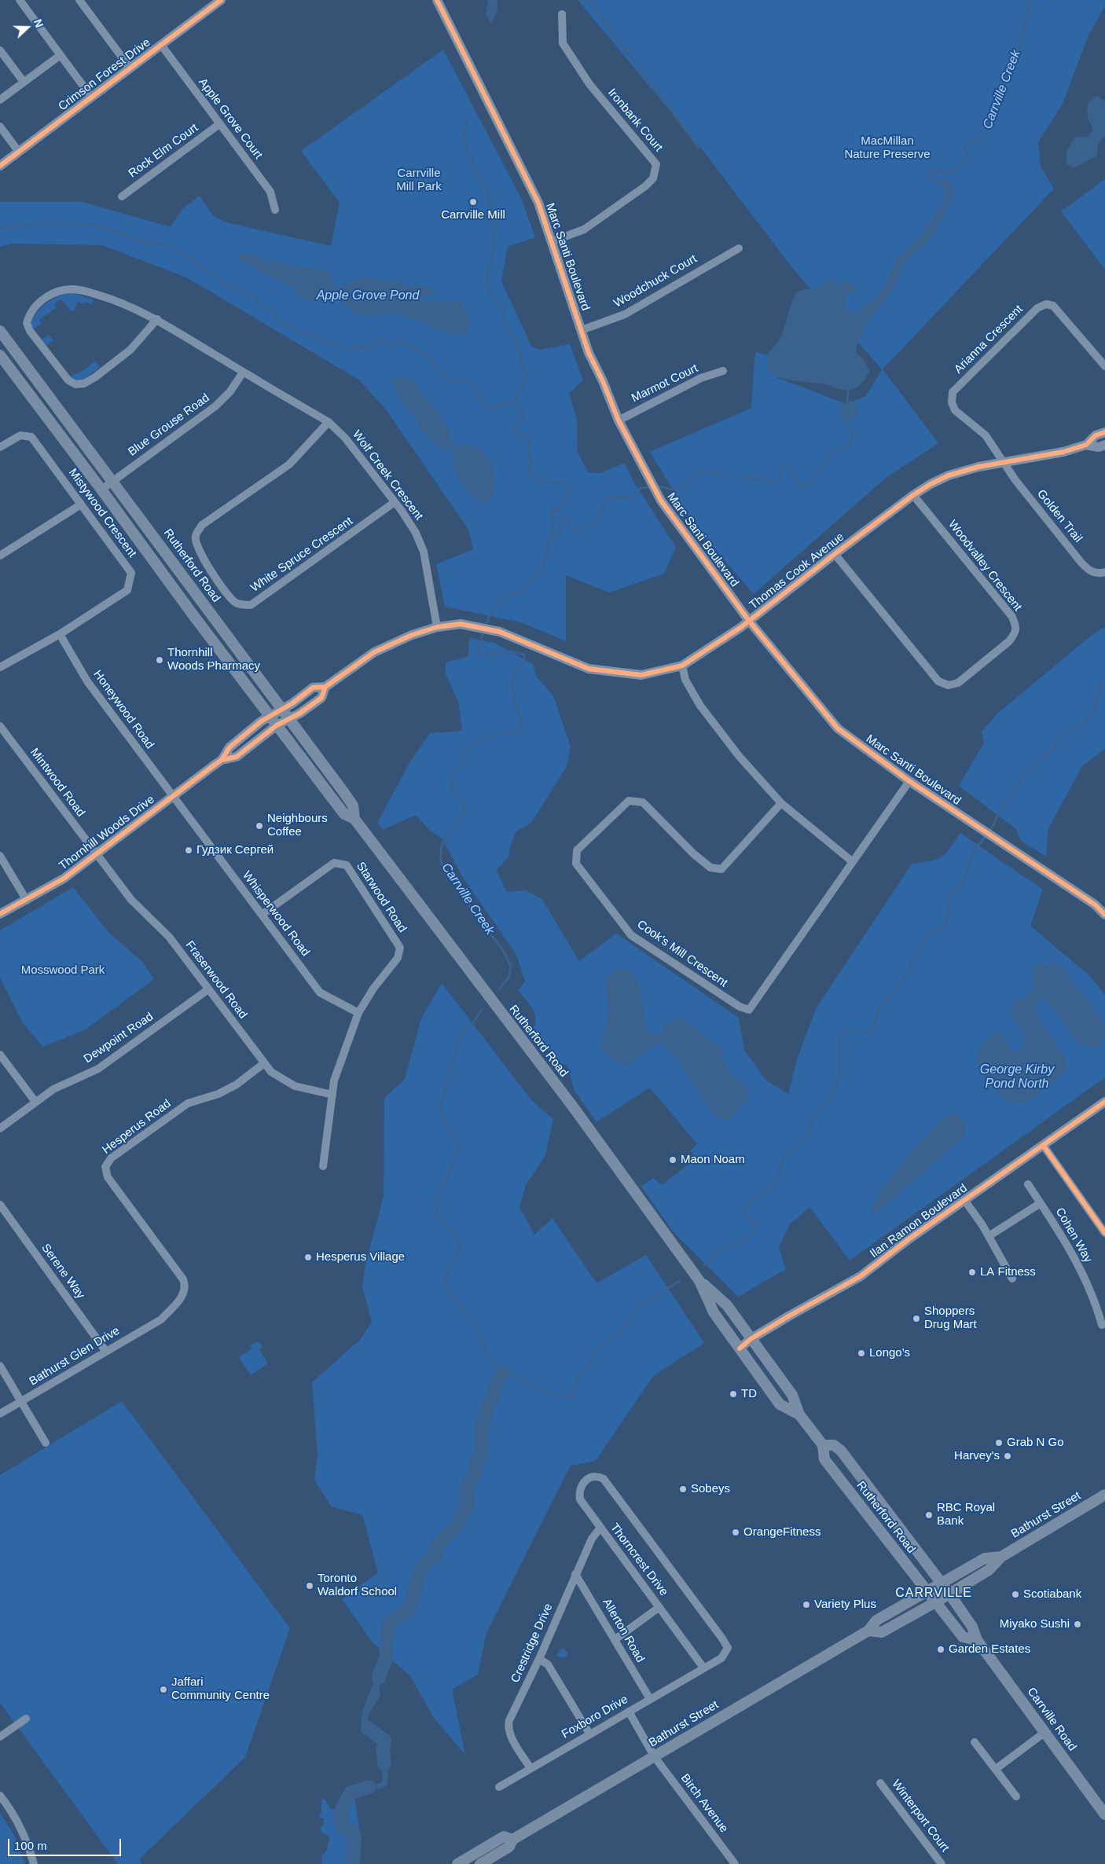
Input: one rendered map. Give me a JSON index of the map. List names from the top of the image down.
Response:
{
  "streets": {
    "main road": ["Rutherford Road", "Bathurst Street", "Carrville Road"],
    "street": [
      "Crimson Forest Drive",
      "Apple Grove Court",
      "Ironbank Court",
      "Rock Elm Court",
      "Marc Santi Boulevard",
      "Woodchuck Court",
      "Arianna Crescent",
      "Marmot Court",
      "Blue Grouse Road",
      "Wolf Creek Crescent",
      "Mistywood Crescent",
      "Golden Trail",
      "White Spruce Crescent",
      "Woodvalley Crescent",
      "Thomas Cook Avenue",
      "Honeywood Road",
      "Mintwood Road",
      "Thornhill Woods Drive",
      "Starwood Road",
      "Whisperwood Road",
      "Cook's Mill Crescent",
      "Fraserwood Road",
      "Dewpoint Road",
      "Hesperus Road",
      "Ilan Ramon Boulevard",
      "Cohen Way",
      "Serene Way",
      "Bathurst Glen Drive",
      "Thorncrest Drive",
      "Allerton Road",
      "Crestridge Drive",
      "Foxboro Drive",
      "Birch Avenue",
      "Winterport Court"
    ]
  },
  "crossings": [
    ["Crimson Forest Drive", "Apple Grove Court"],
    ["Apple Grove Court", "Rock Elm Court"],
    ["Ironbank Court", "Marc Santi Boulevard"],
    ["Marc Santi Boulevard", "Woodchuck Court"],
    ["Marc Santi Boulevard", "Marmot Court"],
    ["Marc Santi Boulevard", "Thomas Cook Avenue"],
    ["Marc Santi Boulevard", "Cook's Mill Crescent"],
    ["Arianna Crescent", "Golden Trail"],
    ["Arianna Crescent", "Thomas Cook Avenue"],
    ["Blue Grouse Road", "Wolf Creek Crescent"],
    ["Blue Grouse Road", "Rutherford Road"],
    ["Wolf Creek Crescent", "White Spruce Crescent"],
    ["Wolf Creek Crescent", "Thomas Cook Avenue"],
    ["Mistywood Crescent", "Honeywood Road"],
    ["Golden Trail", "Thomas Cook Avenue"],
    ["Rutherford Road", "Thomas Cook Avenue"],
    ["Rutherford Road", "Thornhill Woods Drive"],
    ["Rutherford Road", "Ilan Ramon Boulevard"],
    ["Rutherford Road", "Bathurst Street"],
    ["Rutherford Road", "Carrville Road"],
    ["Woodvalley Crescent", "Thomas Cook Avenue"],
    ["Thomas Cook Avenue", "Thornhill Woods Drive"],
    ["Honeywood Road", "Thornhill Woods Drive"],
    ["Honeywood Road", "Whisperwood Road"],
    ["Mintwood Road", "Thornhill Woods Drive"],
    ["Mintwood Road", "Fraserwood Road"],
    ["Thornhill Woods Drive", "Whisperwood Road"],
    ["Thornhill Woods Drive", "Fraserwood Road"],
    ["Starwood Road", "Whisperwood Road"],
    ["Starwood Road", "Fraserwood Road"],
    ["Fraserwood Road", "Dewpoint Road"],
    ["Fraserwood Road", "Hesperus Road"],
    ["Hesperus Road", "Bathurst Glen Drive"],
    ["Serene Way", "Bathurst Glen Drive"],
    ["Bathurst Street", "Carrville Road"],
    ["Bathurst Street", "Birch Avenue"],
    ["Thorncrest Drive", "Crestridge Drive"],
    ["Thorncrest Drive", "Foxboro Drive"],
    ["Allerton Road", "Crestridge Drive"],
    ["Allerton Road", "Foxboro Drive"],
    ["Crestridge Drive", "Foxboro Drive"],
    ["Foxboro Drive", "Birch Avenue"]
  ],
  "districts": ["CARRVILLE"],
  "water": ["Carrville Creek", "Apple Grove Pond", "George Kirby Pond North"],
  "parks": ["MacMillan Nature Preserve", "Carrville Mill Park", "Mosswood Park"],
  "places": [
    "Carrville Mill",
    "Thornhill Woods Pharmacy",
    "Neighbours Coffee",
    "Гудзик Сергей",
    "Maon Noam",
    "Hesperus Village",
    "LA Fitness",
    "Shoppers Drug Mart",
    "Longo's",
    "TD",
    "Grab N Go",
    "Harvey's",
    "Sobeys",
    "RBC Royal Bank",
    "OrangeFitness",
    "Toronto Waldorf School",
    "Scotiabank",
    "Variety Plus",
    "Miyako Sushi",
    "Garden Estates",
    "Jaffari Community Centre"
  ],
  "scale_bar": "100 m",
  "north": "right"
}
